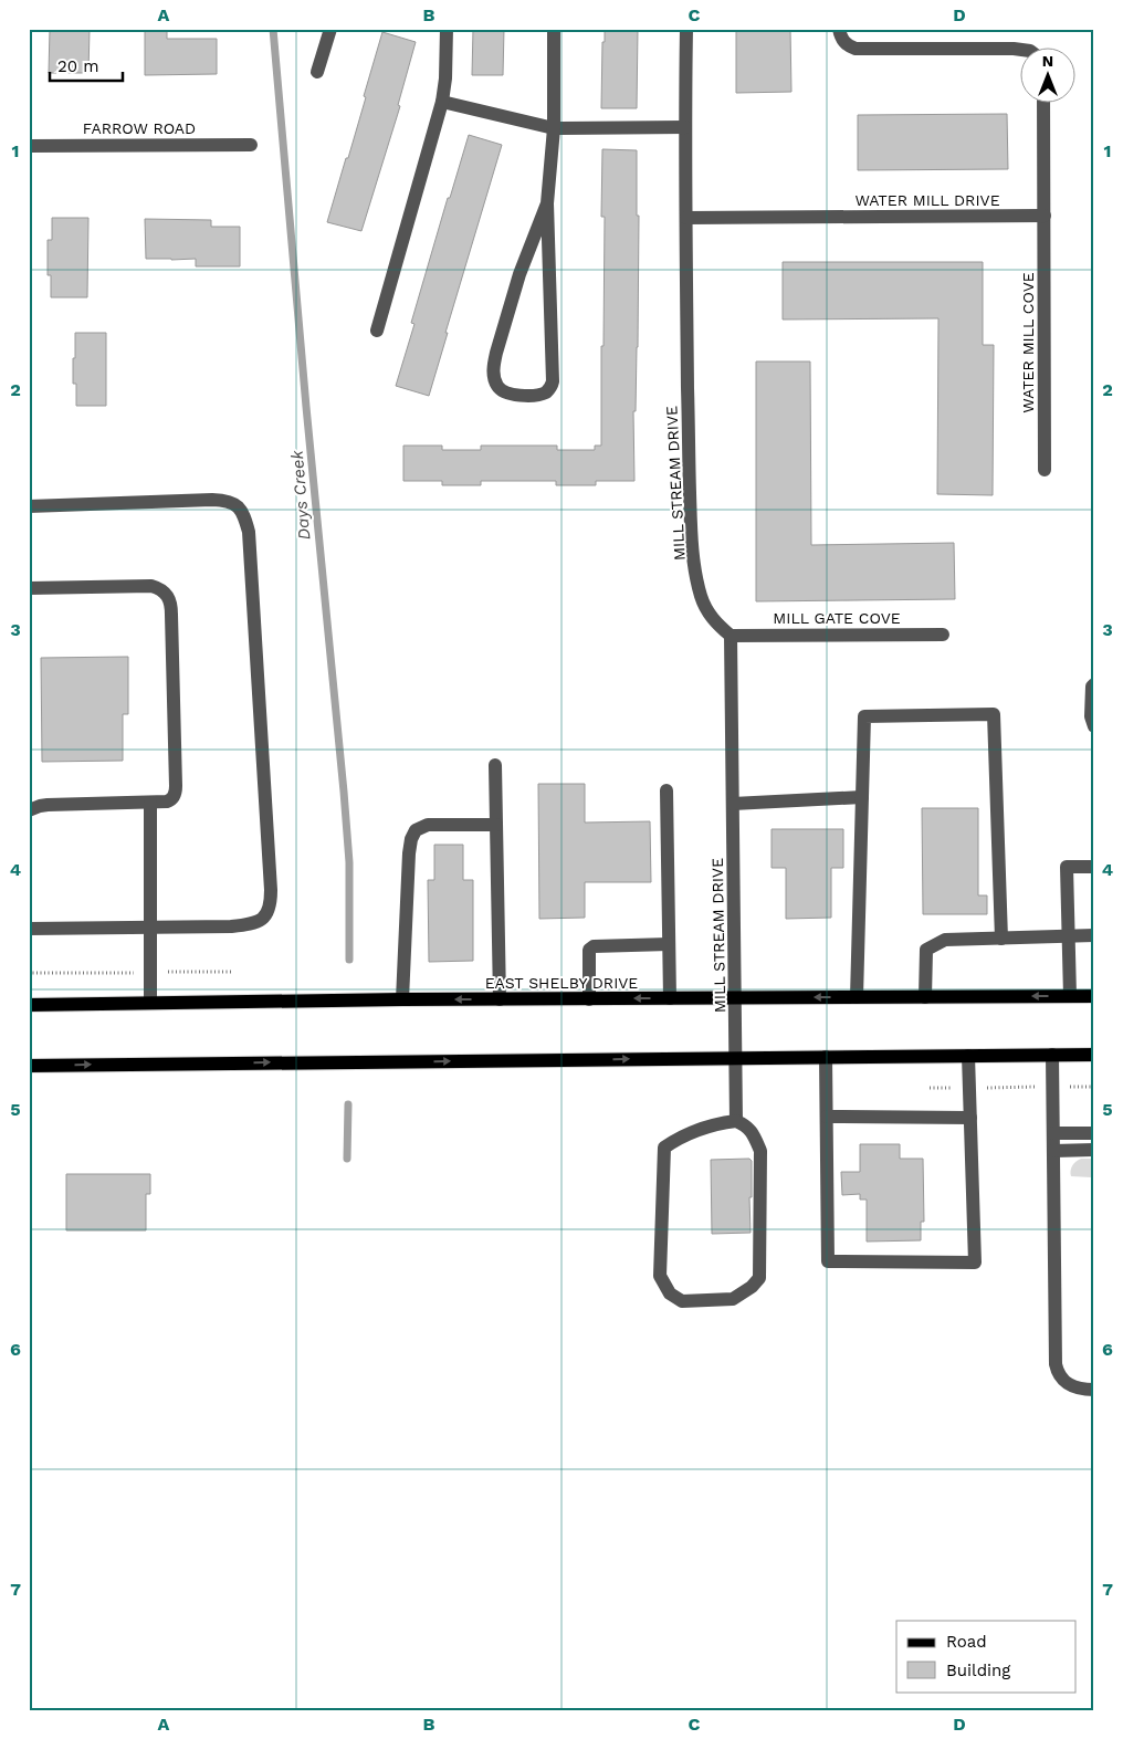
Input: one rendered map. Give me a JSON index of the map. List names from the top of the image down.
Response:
{
  "streets": {
    "main road": ["EAST SHELBY DRIVE"],
    "street": [
      "FARROW ROAD",
      "WATER MILL DRIVE",
      "WATER MILL COVE",
      "MILL STREAM DRIVE",
      "MILL GATE COVE"
    ]
  },
  "crossings": [
    ["WATER MILL DRIVE", "WATER MILL COVE"],
    ["WATER MILL DRIVE", "MILL STREAM DRIVE"],
    ["MILL STREAM DRIVE", "MILL GATE COVE"],
    ["MILL STREAM DRIVE", "EAST SHELBY DRIVE"]
  ],
  "water": ["Days Creek"],
  "legend": ["Road", "Building"],
  "scale_bar": "20 m",
  "north": "top",
  "grid": {
    "columns": [
      "A",
      "B",
      "C",
      "D"
    ],
    "rows": [
      "1",
      "2",
      "3",
      "4",
      "5",
      "6",
      "7"
    ]
  }
}
